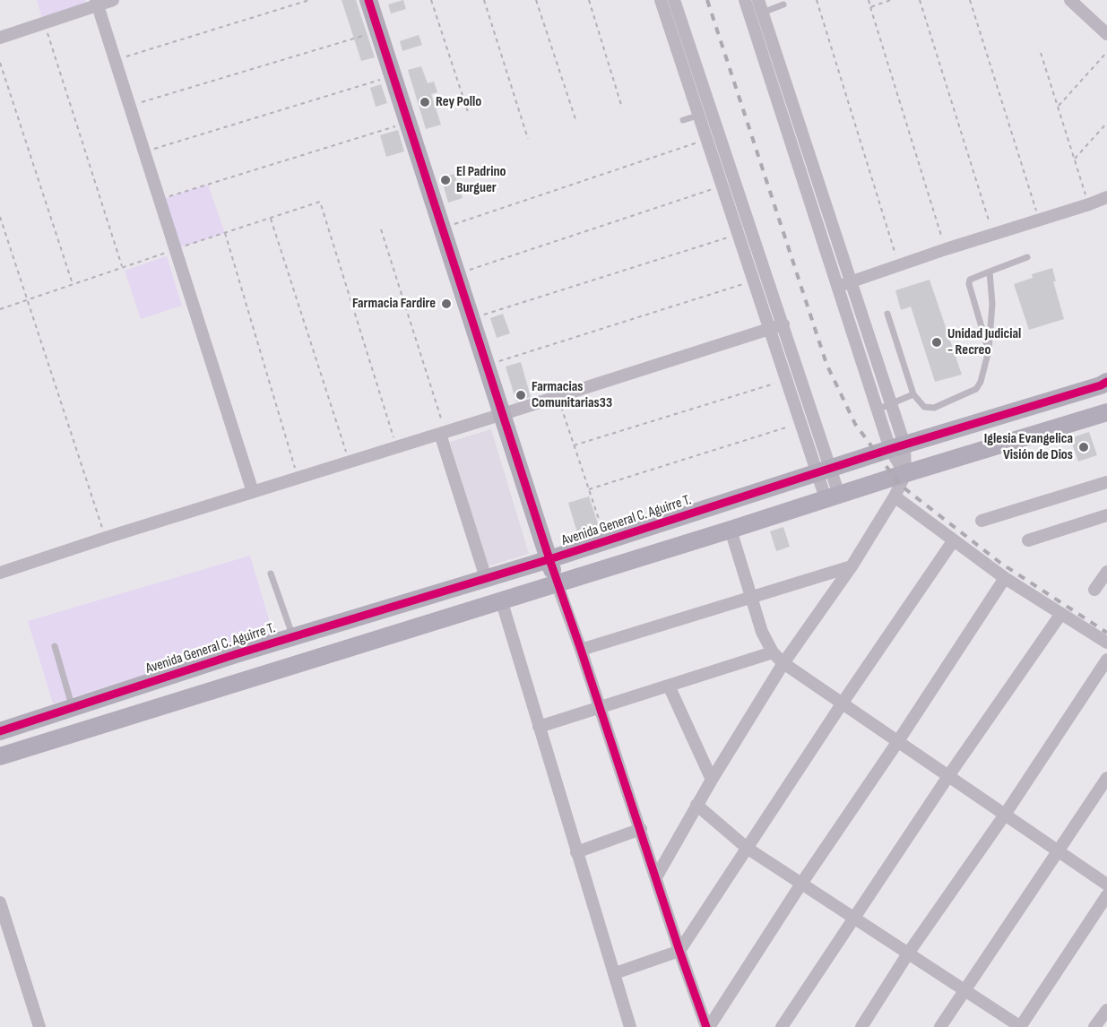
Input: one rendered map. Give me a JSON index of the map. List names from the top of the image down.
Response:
{
  "streets": {
    "street": ["Avenida General C. Aguirre T."]
  },
  "places": [
    "Rey Pollo",
    "El Padrino Burguer",
    "Farmacia Fardire",
    "Unidad Judicial - Recreo",
    "Farmacias Comunitarias33",
    "Iglesia Evangelica Visión de Dios"
  ]
}
